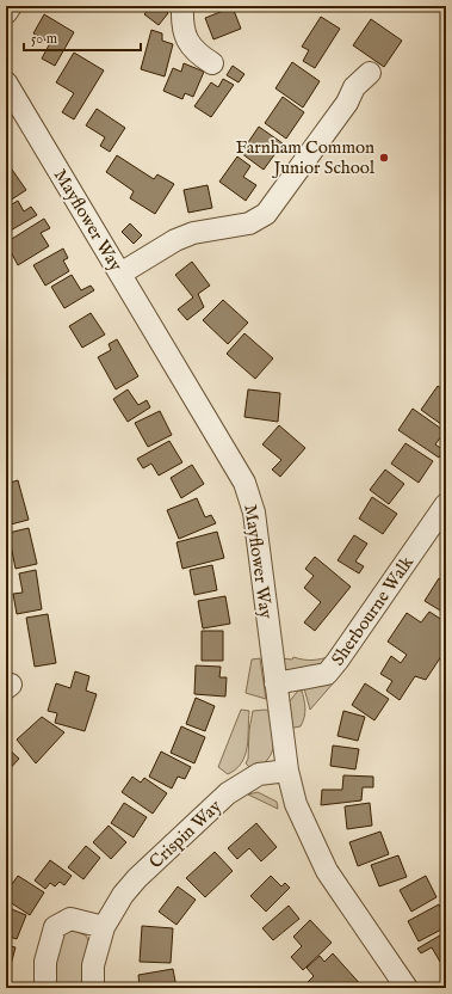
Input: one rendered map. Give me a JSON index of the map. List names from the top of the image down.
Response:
{
  "streets": {
    "street": ["Mayflower Way", "Sherbourne Walk", "Crispin Way"]
  },
  "crossings": [
    ["Mayflower Way", "Sherbourne Walk"],
    ["Mayflower Way", "Crispin Way"]
  ],
  "places": ["Farnham Common Junior School"],
  "scale_bar": "50 m"
}
